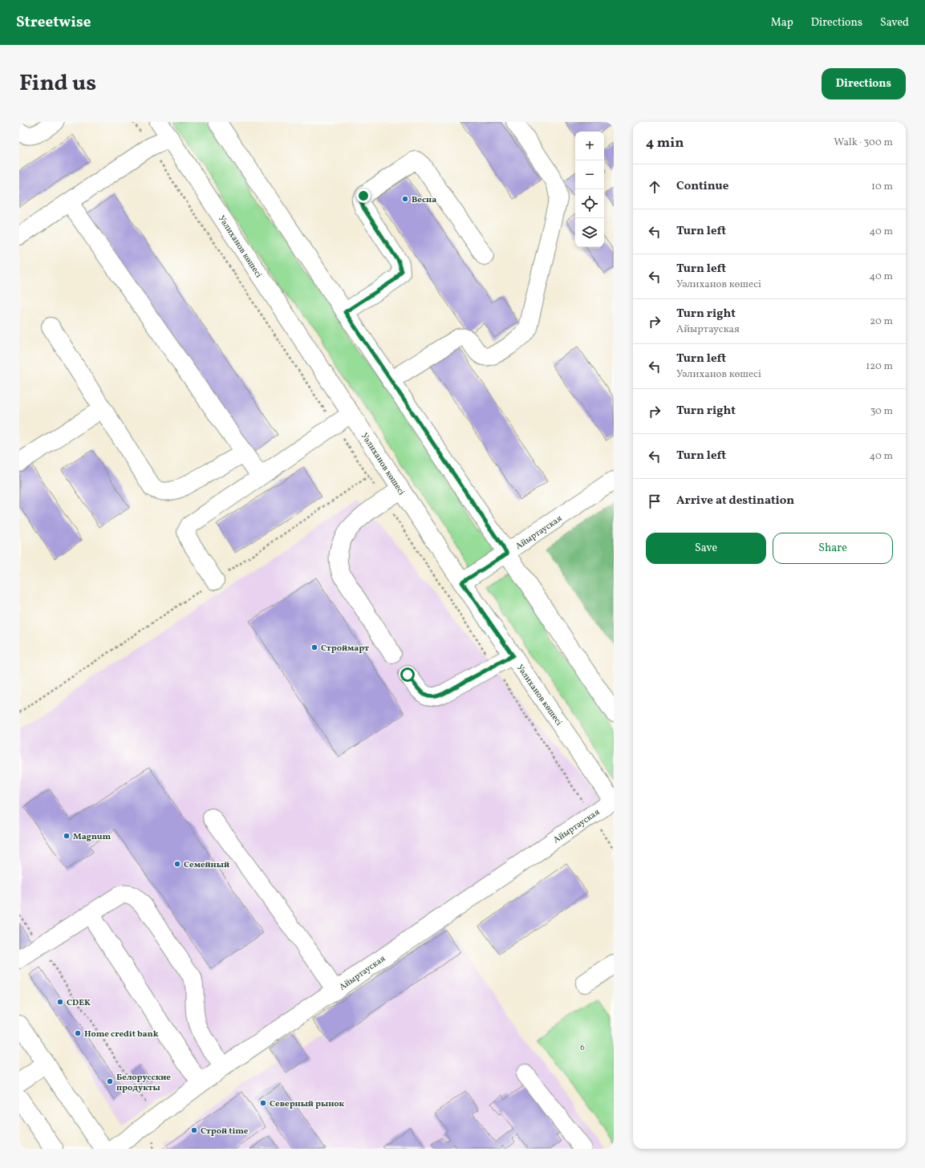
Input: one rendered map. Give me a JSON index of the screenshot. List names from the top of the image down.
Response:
{
  "streets": {
    "main road": ["Уәлиханов көшесі", "Айыртауская"]
  },
  "crossings": [
    ["Уәлиханов көшесі", "Айыртауская"]
  ],
  "parks": ["6"],
  "places": [
    "Весна",
    "Строймарт",
    "Magnum",
    "Семейный",
    "CDEK",
    "Home credit bank",
    "Белорусские продукты",
    "Северный рынок",
    "Строй time"
  ],
  "page": {
    "header": "Streetwise",
    "nav": ["Map", "Directions", "Saved"],
    "title": "Find us",
    "buttons": [
      "Directions",
      ["Save", "Share"]
    ],
    "heading": ["4 min", "Walk · 300 m"],
    "map_buttons": ["+", "−"],
    "list": [
      ["Continue", "10 m"],
      ["Turn left", "40 m"],
      ["Turn left", "Уәлиханов көшесі", "40 m"],
      ["Turn right", "Айыртауская", "20 m"],
      ["Turn left", "Уәлиханов көшесі", "120 m"],
      ["Turn right", "30 m"],
      ["Turn left", "40 m"],
      "Arrive at destination"
    ]
  }
}
